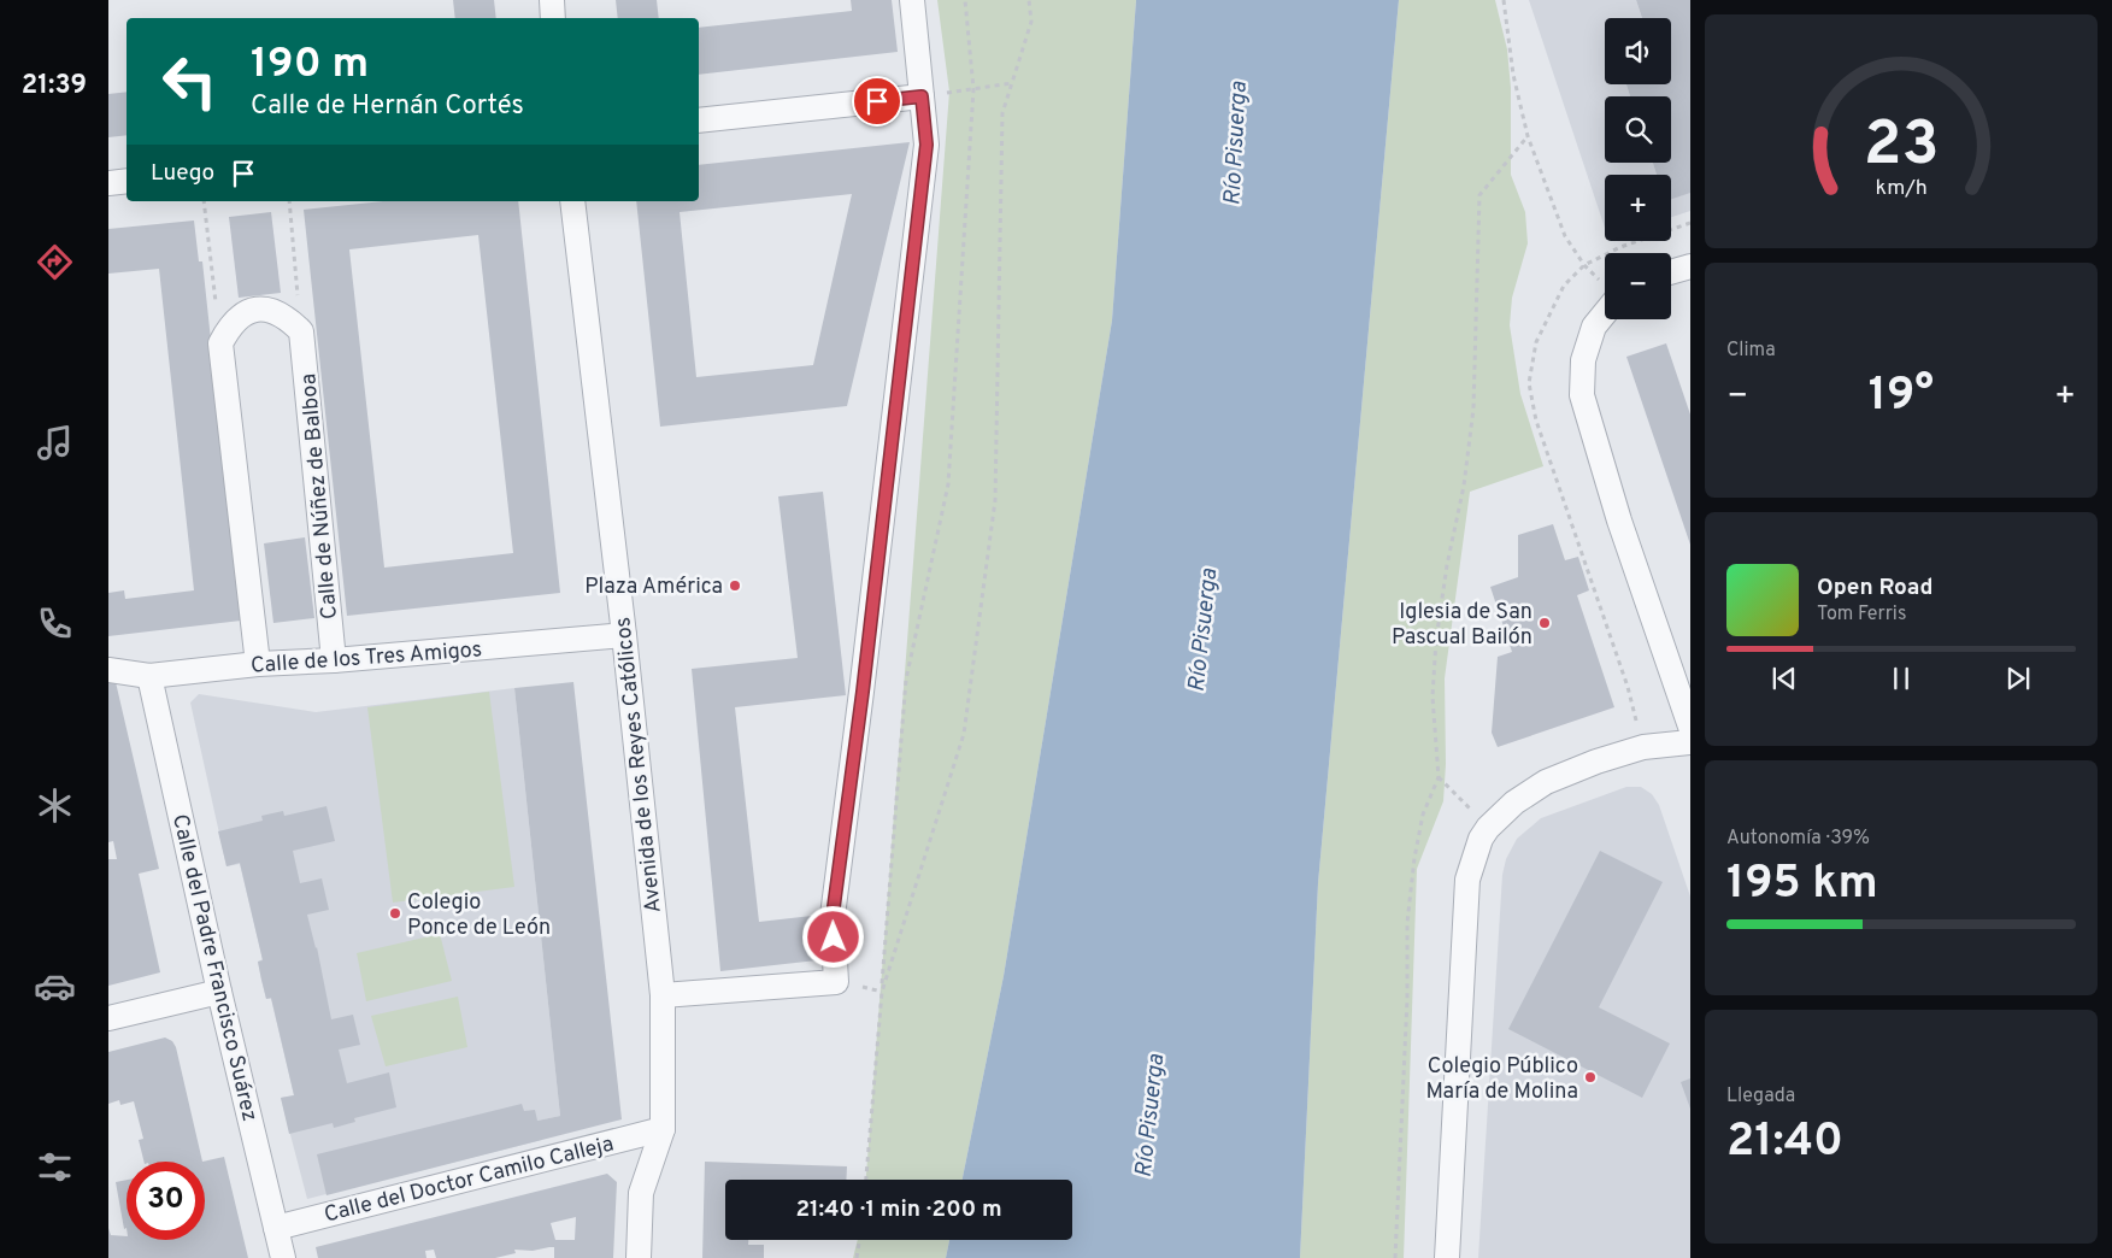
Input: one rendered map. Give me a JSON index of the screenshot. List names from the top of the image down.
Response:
{
  "streets": {
    "street": [
      "Calle de Núñez de Balboa",
      "Calle de los Tres Amigos",
      "Avenida de los Reyes Católicos",
      "Calle del Padre Francisco Suárez",
      "Calle del Doctor Camilo Calleja"
    ]
  },
  "crossings": [
    ["Calle de Núñez de Balboa", "Calle de los Tres Amigos"],
    ["Calle de los Tres Amigos", "Avenida de los Reyes Católicos"],
    ["Calle de los Tres Amigos", "Calle del Padre Francisco Suárez"],
    ["Avenida de los Reyes Católicos", "Calle del Doctor Camilo Calleja"],
    ["Calle del Padre Francisco Suárez", "Calle del Doctor Camilo Calleja"]
  ],
  "water": ["Río Pisuerga"],
  "places": [
    "Plaza América",
    "Iglesia de San Pascual Bailón",
    "Colegio Ponce de León",
    "Colegio Público María de Molina"
  ],
  "page": {
    "tabs": "21:39",
    "map_buttons": ["+", "−"],
    "turn": ["190 m", "Calle de Hernán Cortés"],
    "then": "Luego",
    "tile": [
      "Clima",
      ["Autonomía · 39%", "195 km"],
      ["Llegada", "21:40"]
    ],
    "heat": ["−", "19°", "+"],
    "song": ["Open Road", "Tom Ferris"],
    "limit": "30",
    "trip": "21:40 · 1 min · 200 m",
    "gauge": ["23", "km/h"]
  }
}
